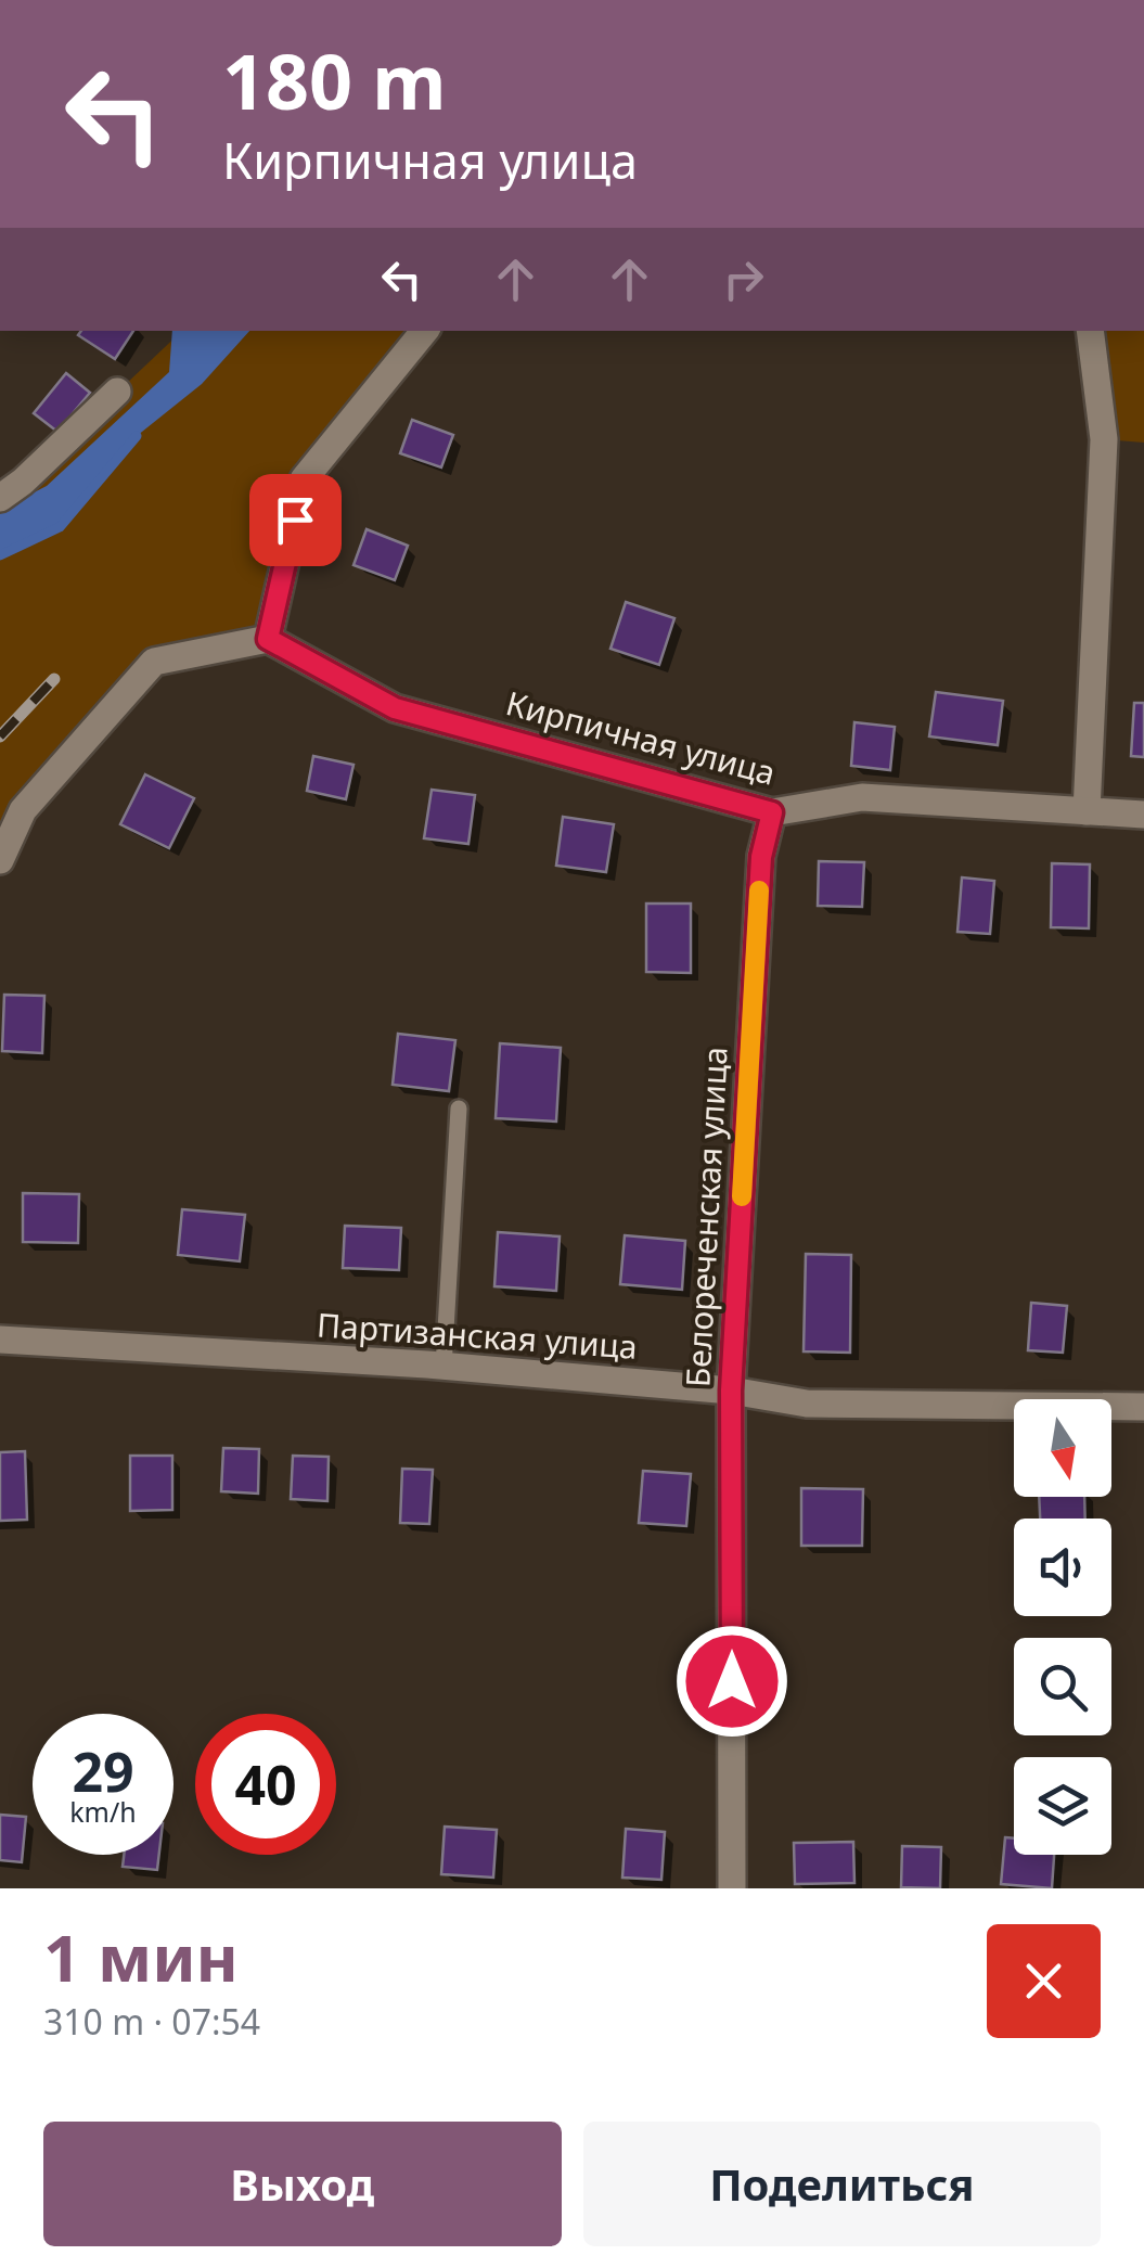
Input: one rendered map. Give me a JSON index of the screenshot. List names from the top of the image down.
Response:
{
  "streets": {
    "street": ["Кирпичная улица", "Белореченская улица", "Партизанская улица"]
  },
  "crossings": [
    ["Кирпичная улица", "Белореченская улица"],
    ["Белореченская улица", "Партизанская улица"]
  ],
  "north": "bottom",
  "page": {
    "turn": ["180 m", "Кирпичная улица"],
    "speed": "29 km/h",
    "limit": "40",
    "heading": ["1 мин", "310 m · 07:54"],
    "buttons": ["Выход", "Поделиться"]
  }
}
